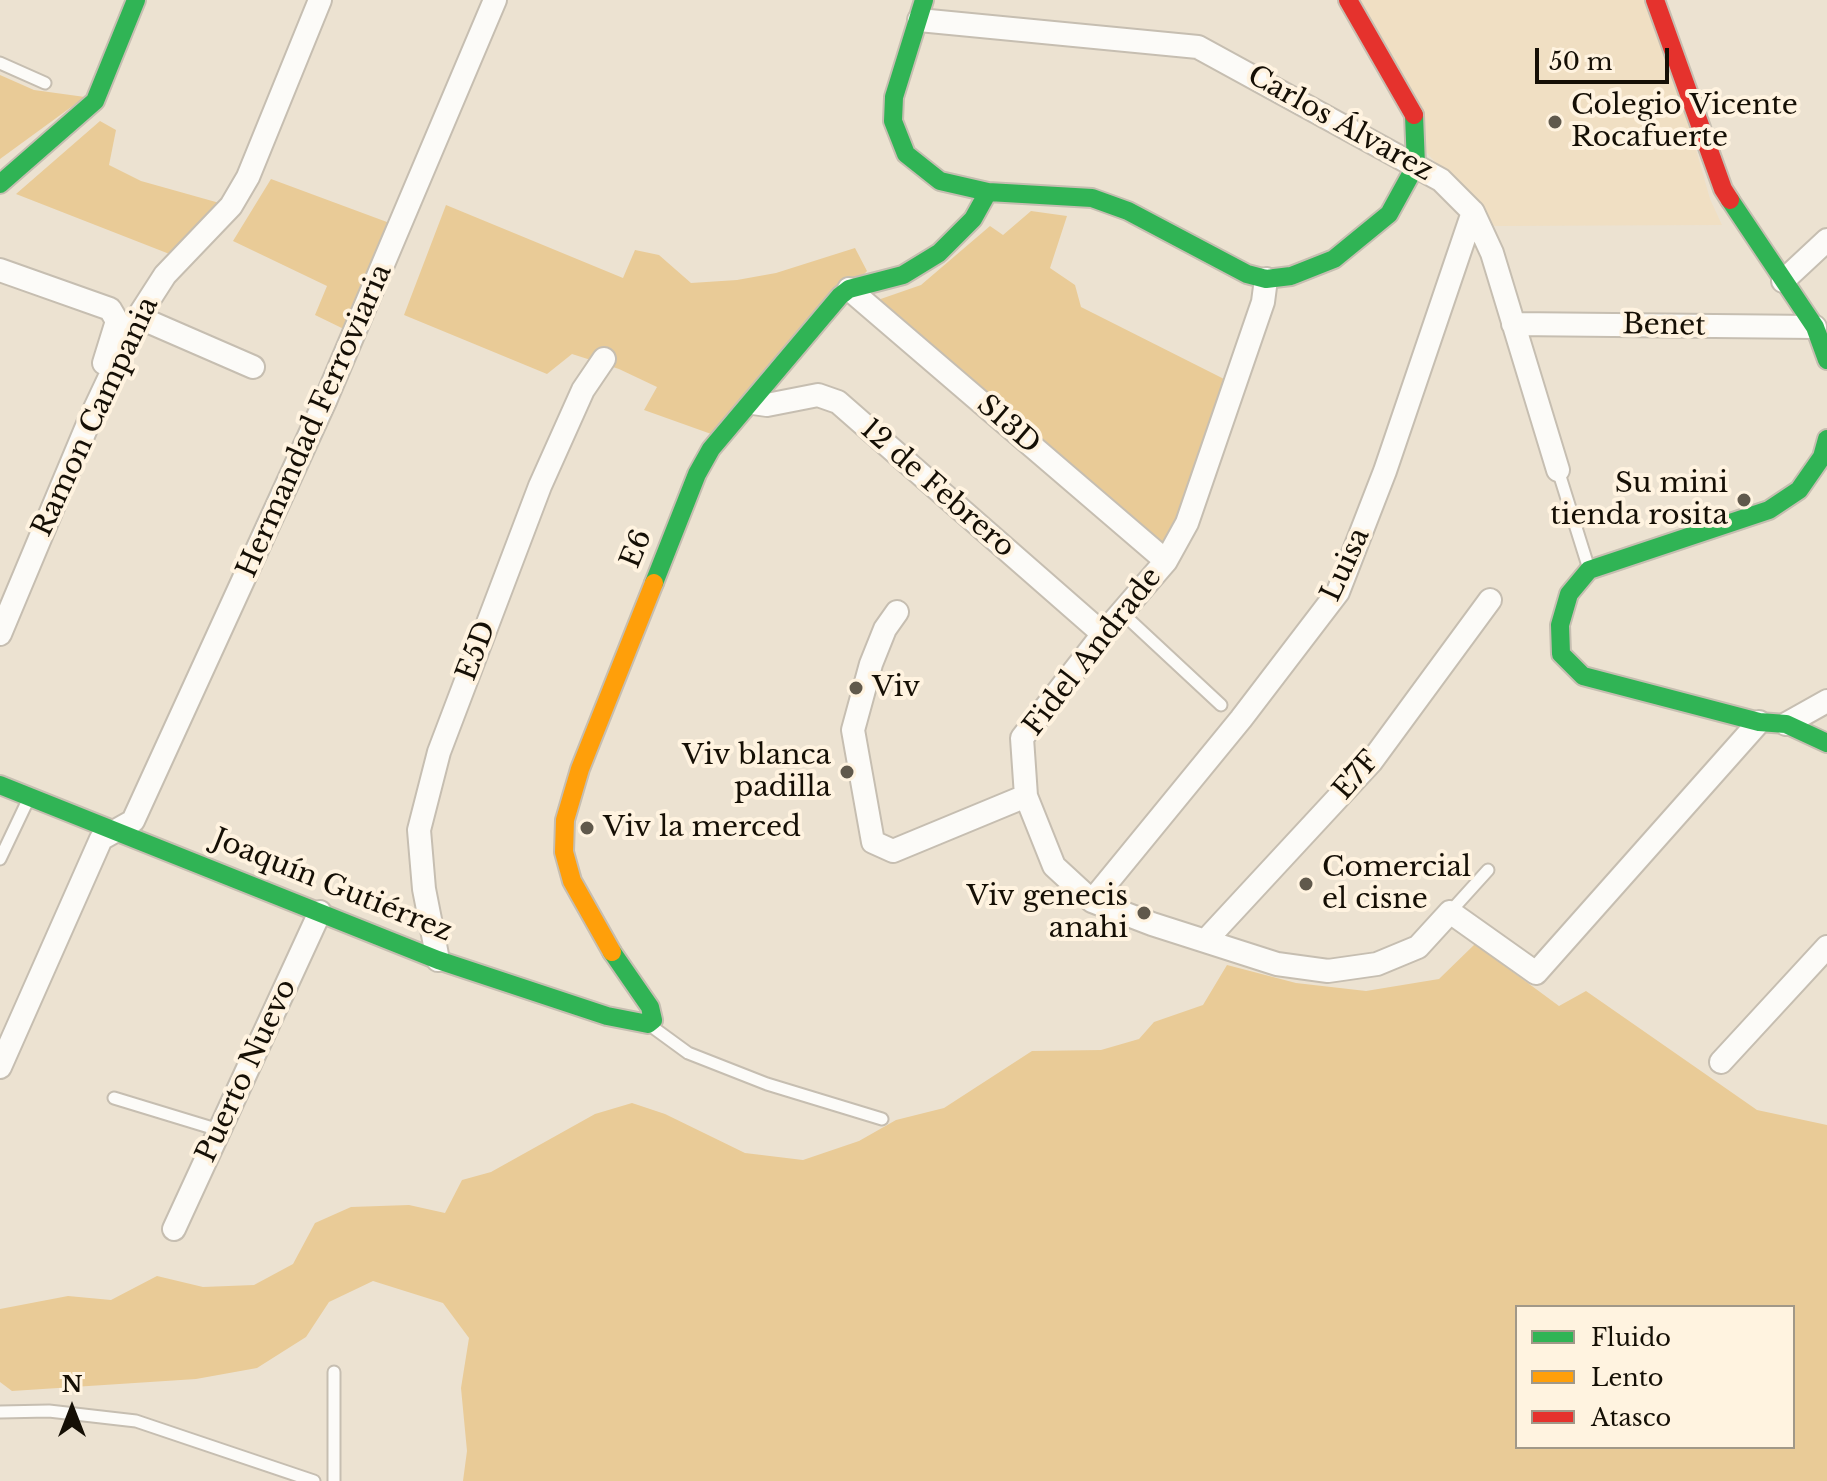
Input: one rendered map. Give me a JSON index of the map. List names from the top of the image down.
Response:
{
  "streets": {
    "street": [
      "Carlos Álvarez",
      "Benet",
      "Ramon Campania",
      "Hermandad Ferroviaria",
      "S13D",
      "12 de Febrero",
      "E6",
      "Luisa",
      "E5D",
      "Fidel Andrade",
      "E7F",
      "Joaquín Gutiérrez",
      "Puerto Nuevo"
    ]
  },
  "crossings": [
    ["Carlos Álvarez", "Benet"],
    ["Carlos Álvarez", "Luisa"],
    ["Hermandad Ferroviaria", "Joaquín Gutiérrez"],
    ["S13D", "E6"],
    ["S13D", "Fidel Andrade"],
    ["12 de Febrero", "E6"],
    ["12 de Febrero", "Fidel Andrade"],
    ["E6", "Joaquín Gutiérrez"],
    ["Luisa", "Fidel Andrade"],
    ["E5D", "Joaquín Gutiérrez"],
    ["Fidel Andrade", "E7F"],
    ["Joaquín Gutiérrez", "Puerto Nuevo"]
  ],
  "places": [
    "Colegio Vicente Rocafuerte",
    "Su mini tienda rosita",
    "Viv",
    "Viv blanca padilla",
    "Viv la merced",
    "Comercial el cisne",
    "Viv genecis anahi"
  ],
  "legend": ["Fluido", "Lento", "Atasco"],
  "scale_bar": "50 m",
  "north": "top"
}
